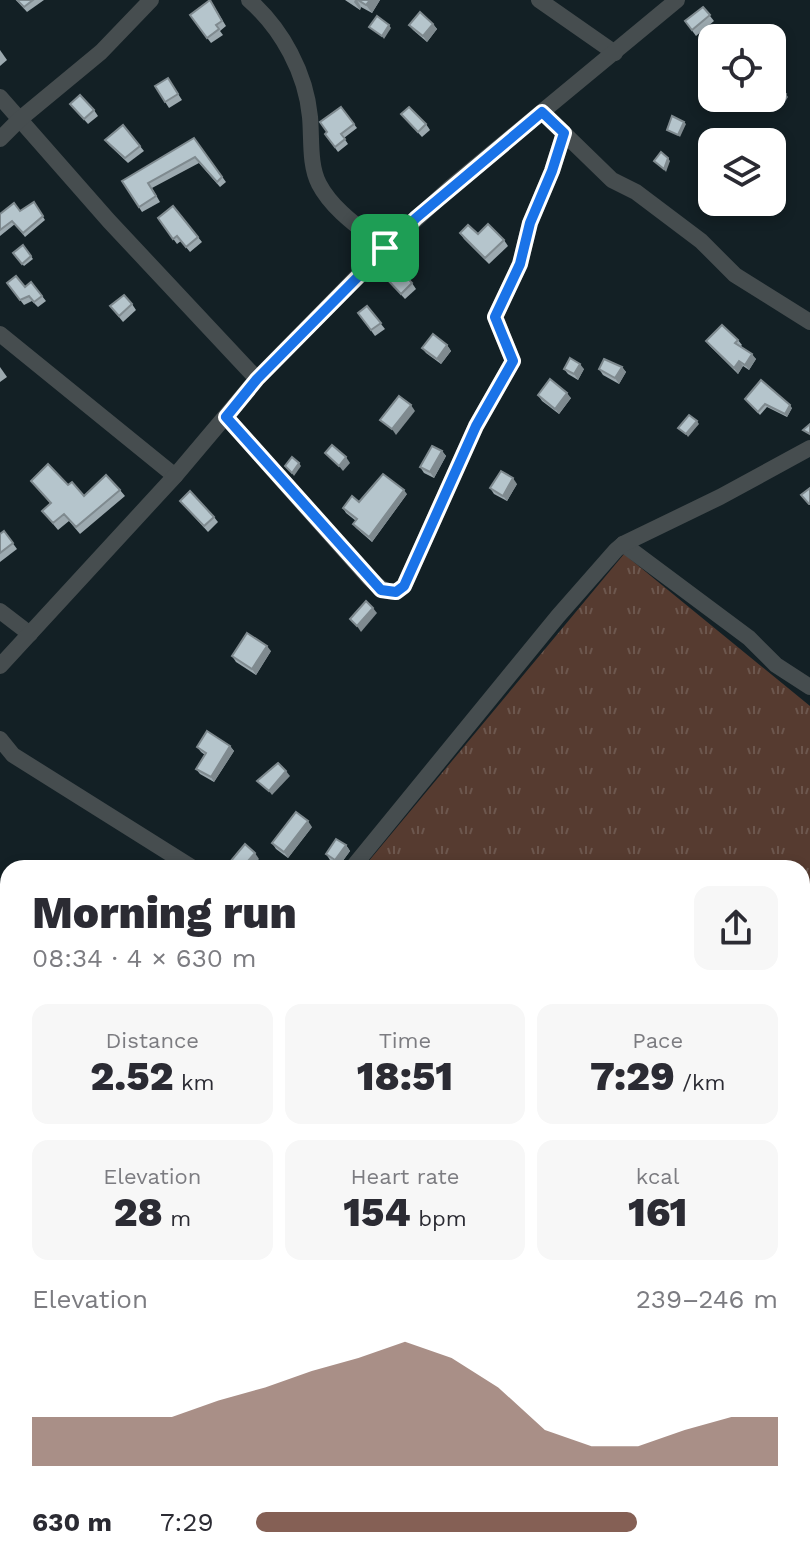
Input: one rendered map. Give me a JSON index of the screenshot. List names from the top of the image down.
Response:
{
  "page": {
    "heading": ["Morning run", "08:34 · 4 × 630 m"],
    "stats": [
      ["Distance", "2.52 km"],
      ["Time", "18:51"],
      ["Pace", "7:29 /km"],
      ["Elevation", "28 m"],
      ["Heart rate", "154 bpm"],
      ["kcal", "161"]
    ],
    "chart": ["Elevation", "239–246 m"],
    "list": [
      {
        "name": "630 m",
        "note": "7:29"
      }
    ]
  }
}
